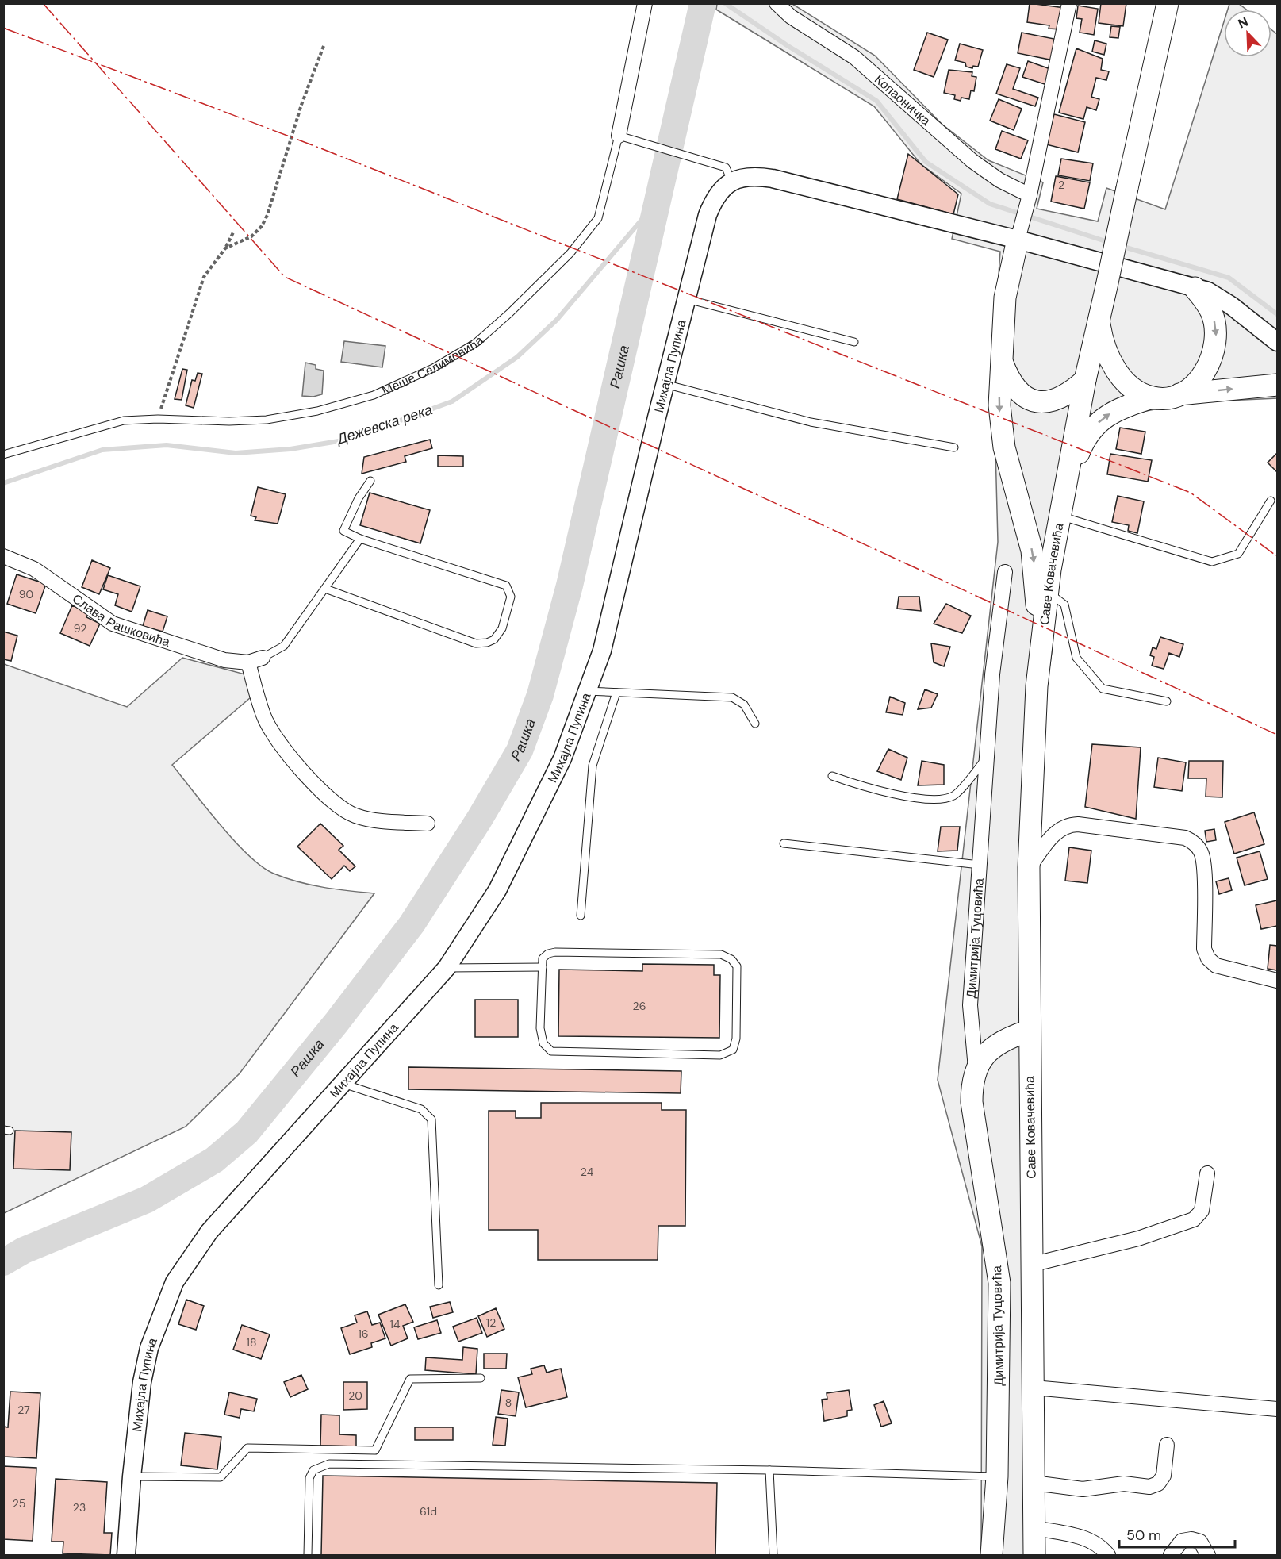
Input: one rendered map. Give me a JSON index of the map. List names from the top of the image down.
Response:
{
  "streets": {
    "main road": ["Саве Ковачевића", "Димитрија Туцовића"],
    "street": [
      "Копаоничка",
      "Меше Селимовића",
      "Михајла Пупина",
      "Слава Рашковића"
    ]
  },
  "water": ["Рашка", "Дежевска река"],
  "house_numbers": [
    "2",
    "90",
    "92",
    "26",
    "24",
    "12",
    "14",
    "16",
    "18",
    "20",
    "8",
    "27",
    "25",
    "23",
    "61d"
  ],
  "scale_bar": "50 m",
  "north": "top left"
}
